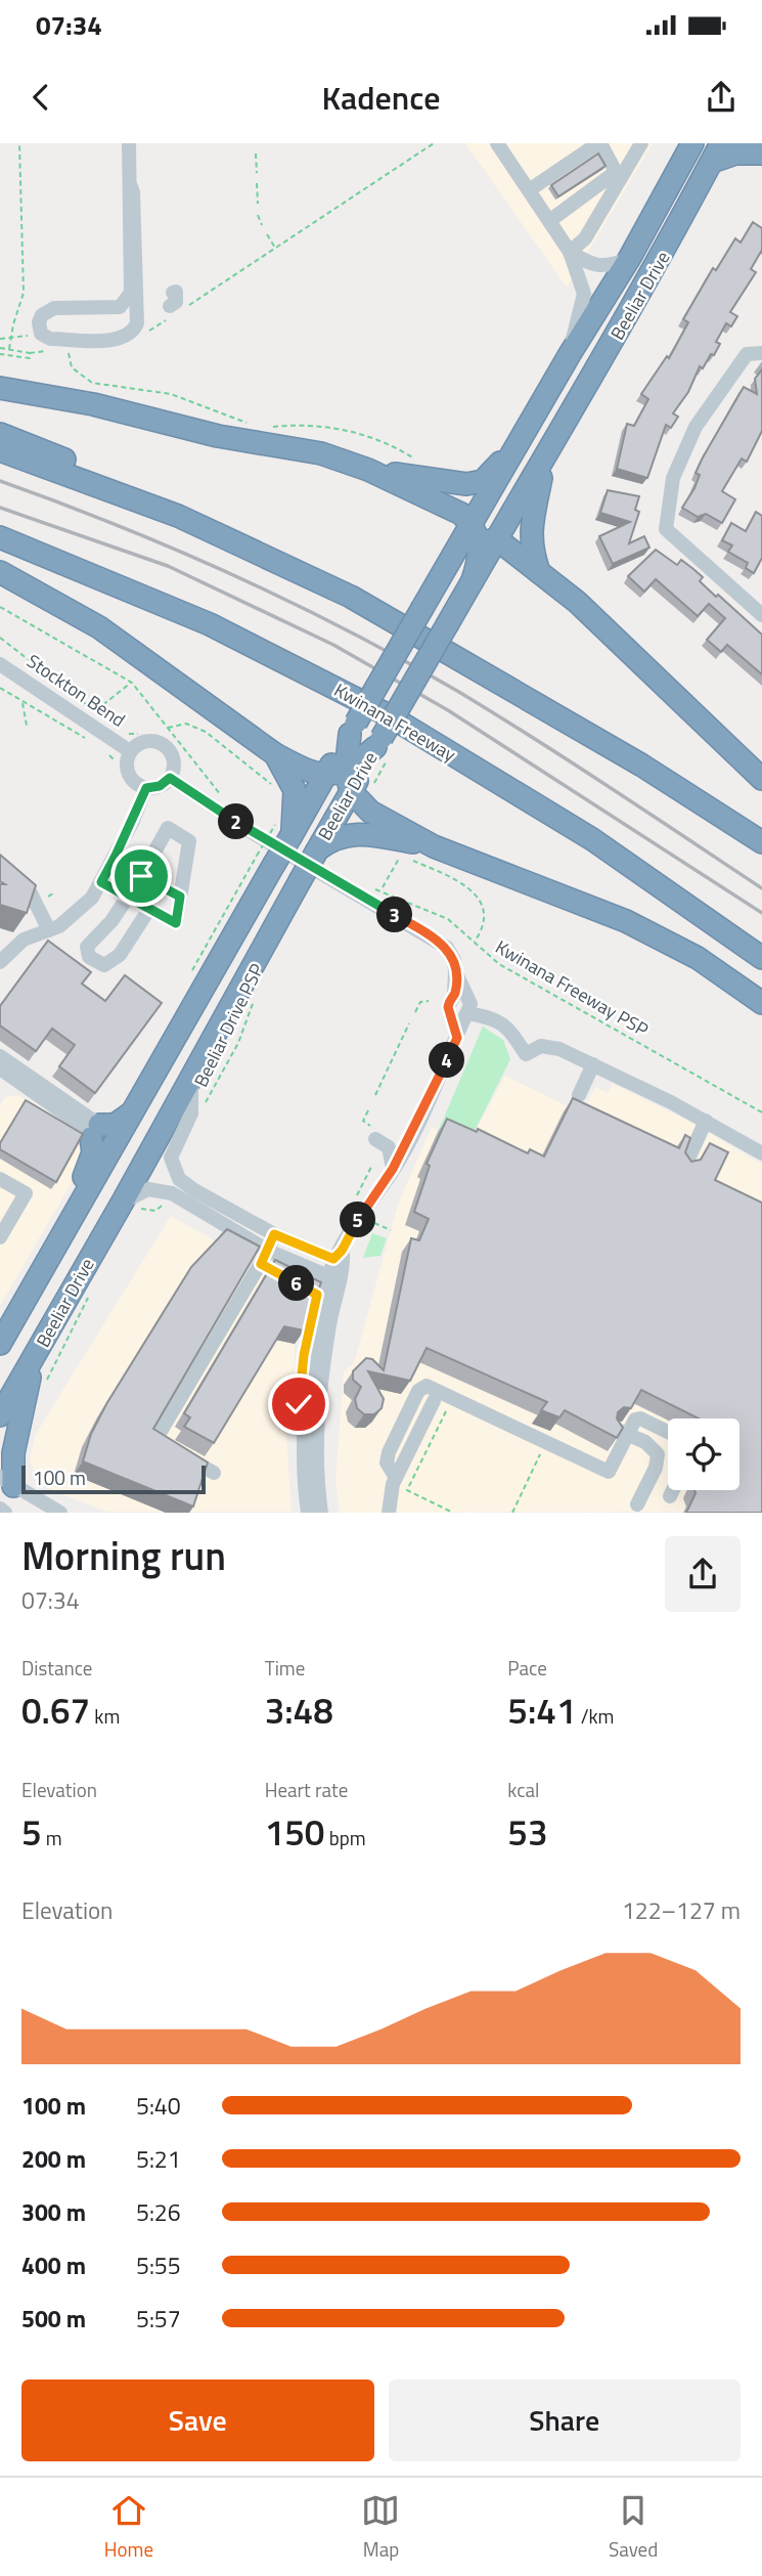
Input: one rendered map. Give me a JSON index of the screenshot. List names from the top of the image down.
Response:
{
  "streets": {
    "highway": ["Beeliar Drive", "Kwinana Freeway"],
    "street": ["Stockton Bend"],
    "path": ["Kwinana Freeway PSP", "Beeliar Drive PSP"]
  },
  "scale_bar": "100 m",
  "page": {
    "status": "07:34",
    "header": "Kadence",
    "pins": [
      "2",
      "3",
      "4",
      "5",
      "6"
    ],
    "scale": "100 m",
    "heading": ["Morning run", "07:34"],
    "stats": [
      ["Distance", "0.67 km"],
      ["Time", "3:48"],
      ["Pace", "5:41 /km"],
      ["Elevation", "5 m"],
      ["Heart rate", "150 bpm"],
      ["kcal", "53"]
    ],
    "chart": ["Elevation", "122–127 m"],
    "list": [
      {
        "name": "100 m",
        "note": "5:40"
      },
      {
        "name": "200 m",
        "note": "5:21"
      },
      {
        "name": "300 m",
        "note": "5:26"
      },
      {
        "name": "400 m",
        "note": "5:55"
      },
      {
        "name": "500 m",
        "note": "5:57"
      }
    ],
    "buttons": ["Save", "Share"],
    "tabs": ["Home", "Map", "Saved"]
  }
}
